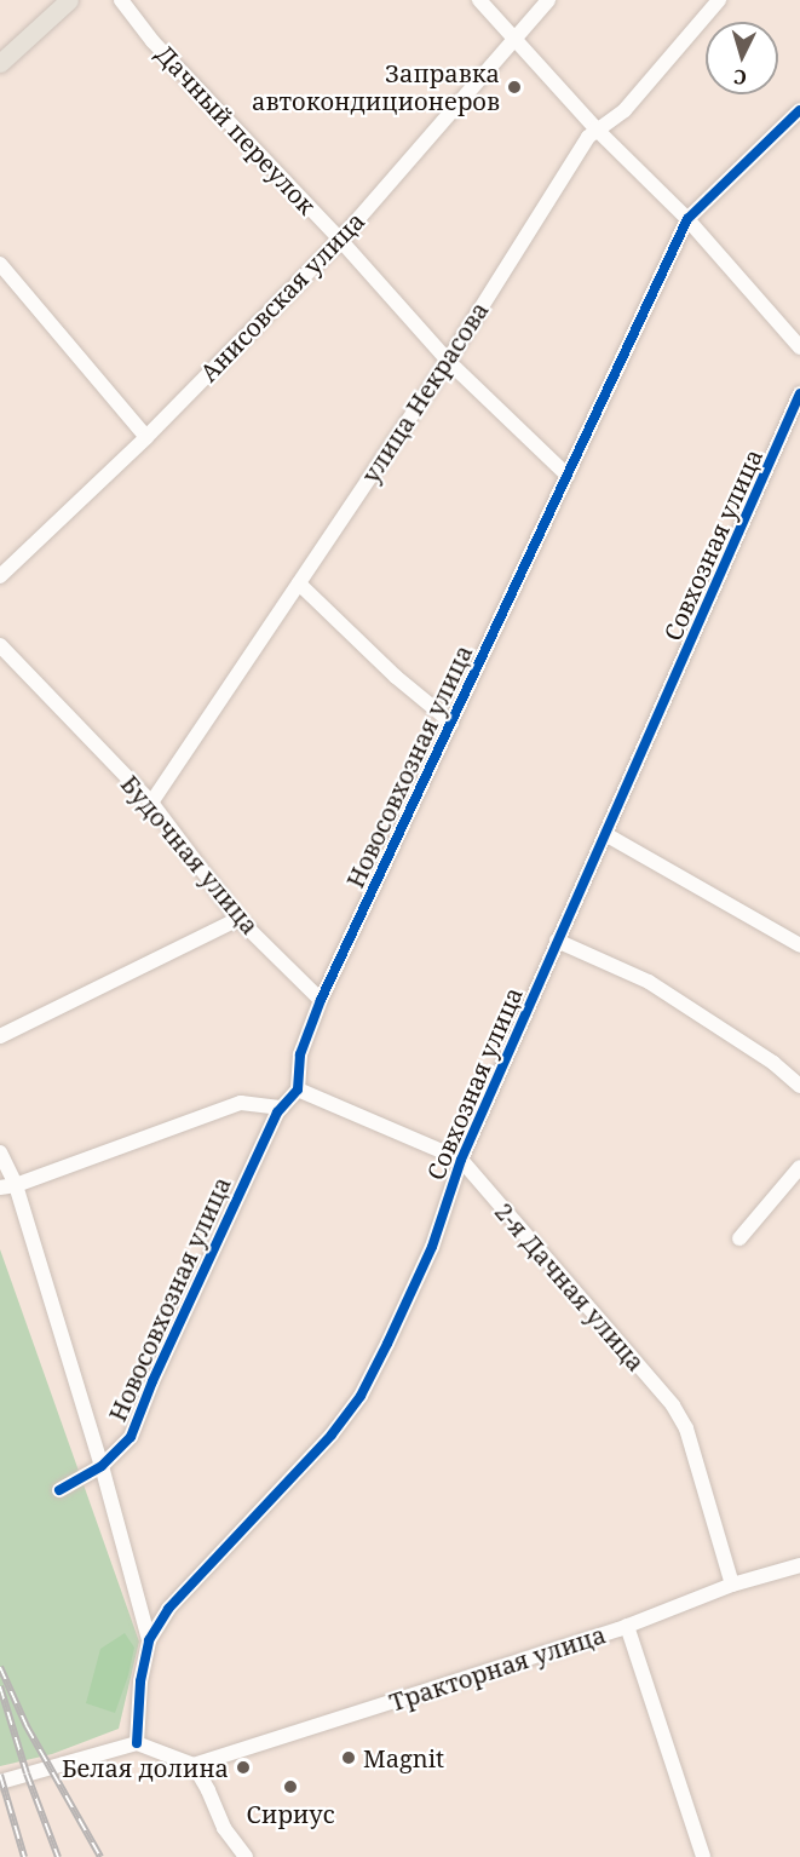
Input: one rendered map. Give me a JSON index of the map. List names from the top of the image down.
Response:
{
  "streets": {
    "street": [
      "Дачный переулок",
      "Анисовская улица",
      "улица Некрасова",
      "Совхозная улица",
      "Новосовхозная улица",
      "Будочная улица",
      "2-я Дачная улица",
      "Тракторная улица"
    ]
  },
  "crossings": [
    ["Дачный переулок", "Анисовская улица"],
    ["Дачный переулок", "улица Некрасова"],
    ["Дачный переулок", "Новосовхозная улица"],
    ["улица Некрасова", "Будочная улица"],
    ["Совхозная улица", "2-я Дачная улица"],
    ["Новосовхозная улица", "Будочная улица"],
    ["Новосовхозная улица", "2-я Дачная улица"],
    ["2-я Дачная улица", "Тракторная улица"]
  ],
  "places": [
    "Заправка автокондиционеров",
    "Magnit",
    "Белая долина",
    "Сириус"
  ],
  "north": "bottom"
}
